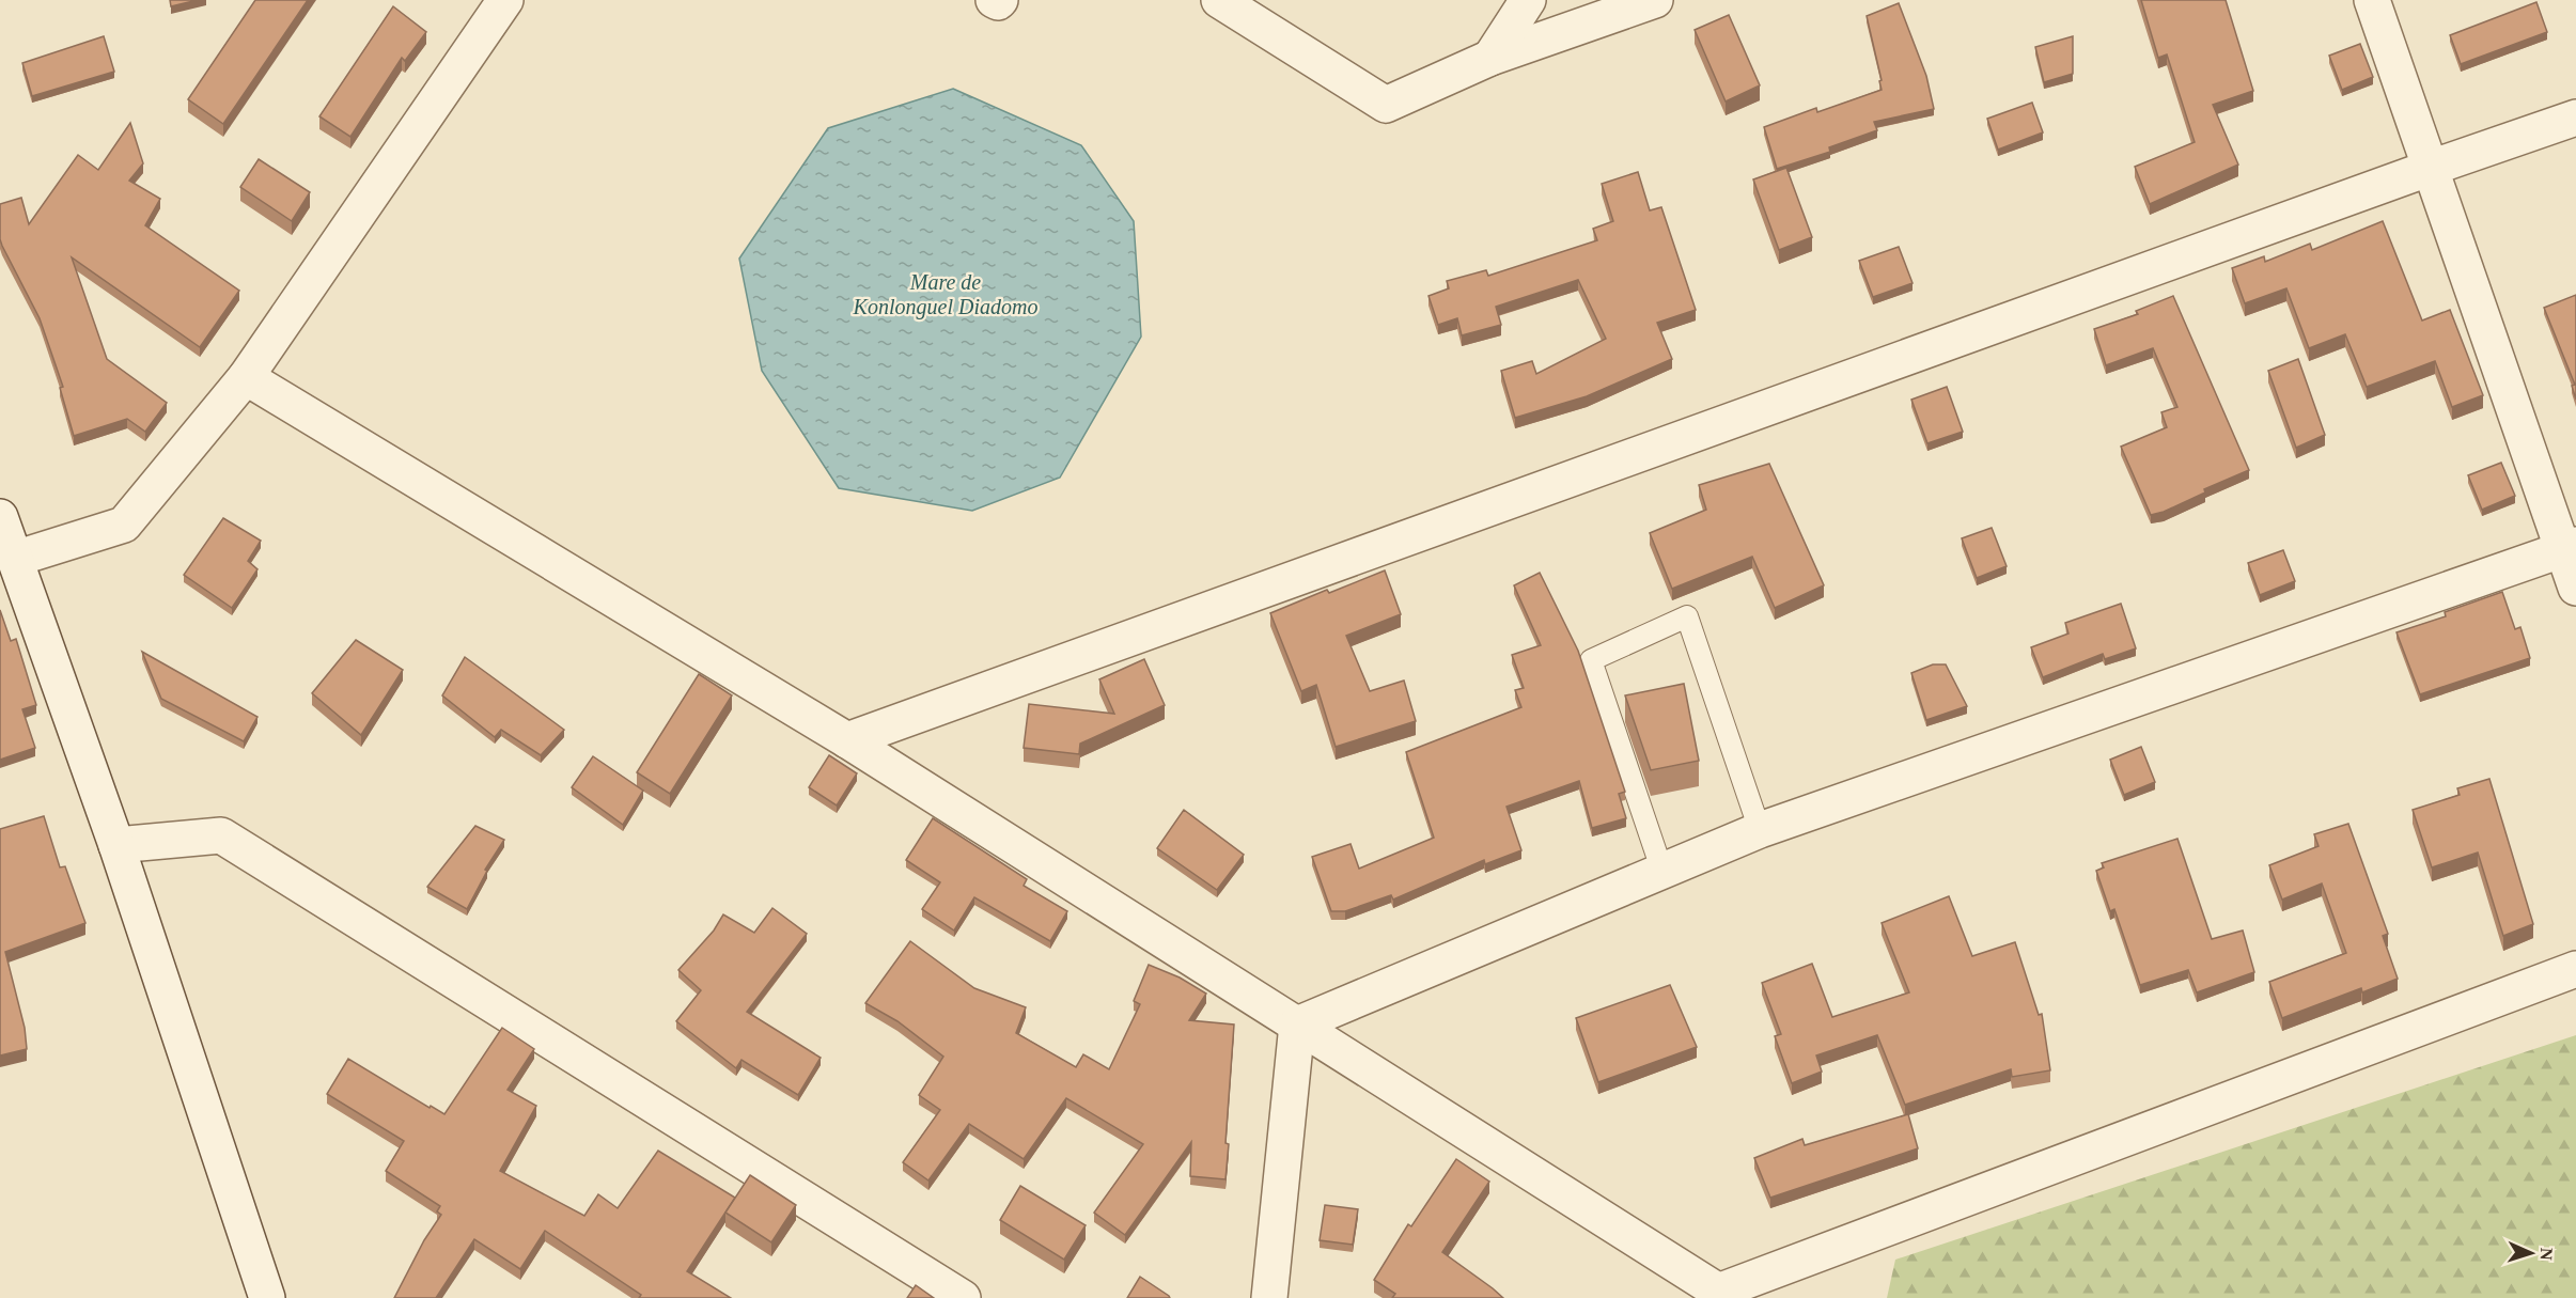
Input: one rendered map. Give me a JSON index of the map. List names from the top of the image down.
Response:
{
  "water": ["Mare de Konlonguel Diadomo"],
  "north": "right"
}
